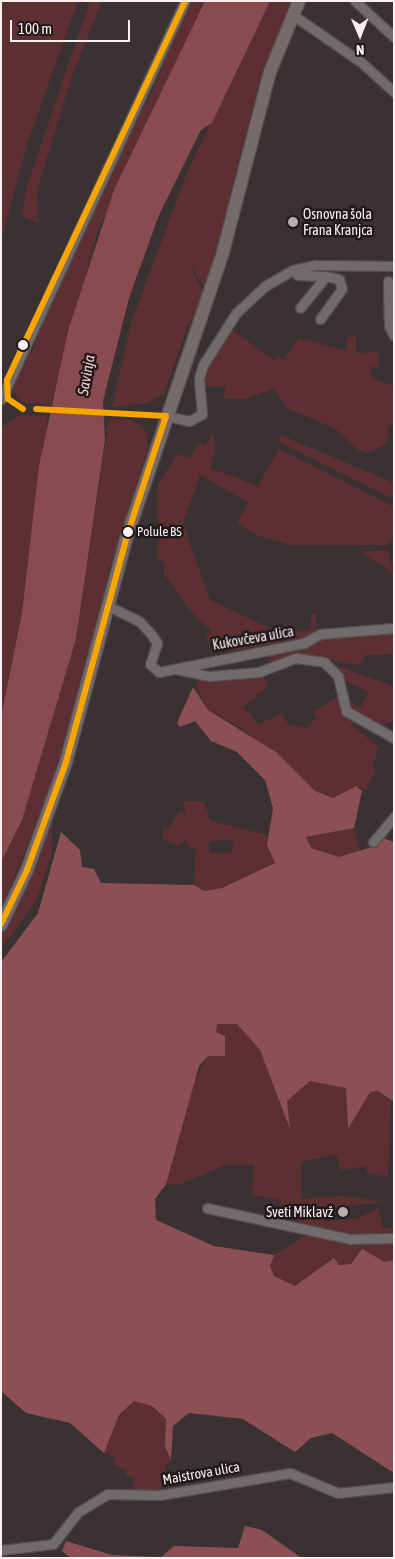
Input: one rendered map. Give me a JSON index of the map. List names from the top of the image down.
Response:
{
  "streets": {
    "street": ["Kukovčeva ulica", "Maistrova ulica"]
  },
  "water": ["Savinja"],
  "places": ["Osnovna šola Frana Kranjca", "Polule BS", "Sveti Miklavž"],
  "scale_bar": "100 m",
  "north": "bottom"
}
